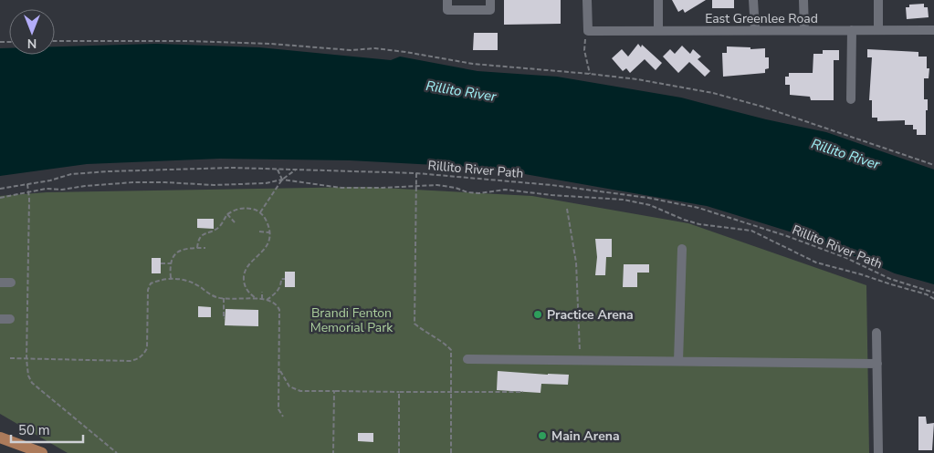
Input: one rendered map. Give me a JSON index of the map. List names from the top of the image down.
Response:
{
  "streets": {
    "street": ["East Greenlee Road"],
    "path": ["Rillito River Path"]
  },
  "water": ["Rillito River"],
  "parks": ["Brandi Fenton Memorial Park"],
  "places": ["Practice Arena", "Main Arena"],
  "scale_bar": "50 m",
  "north": "bottom"
}
